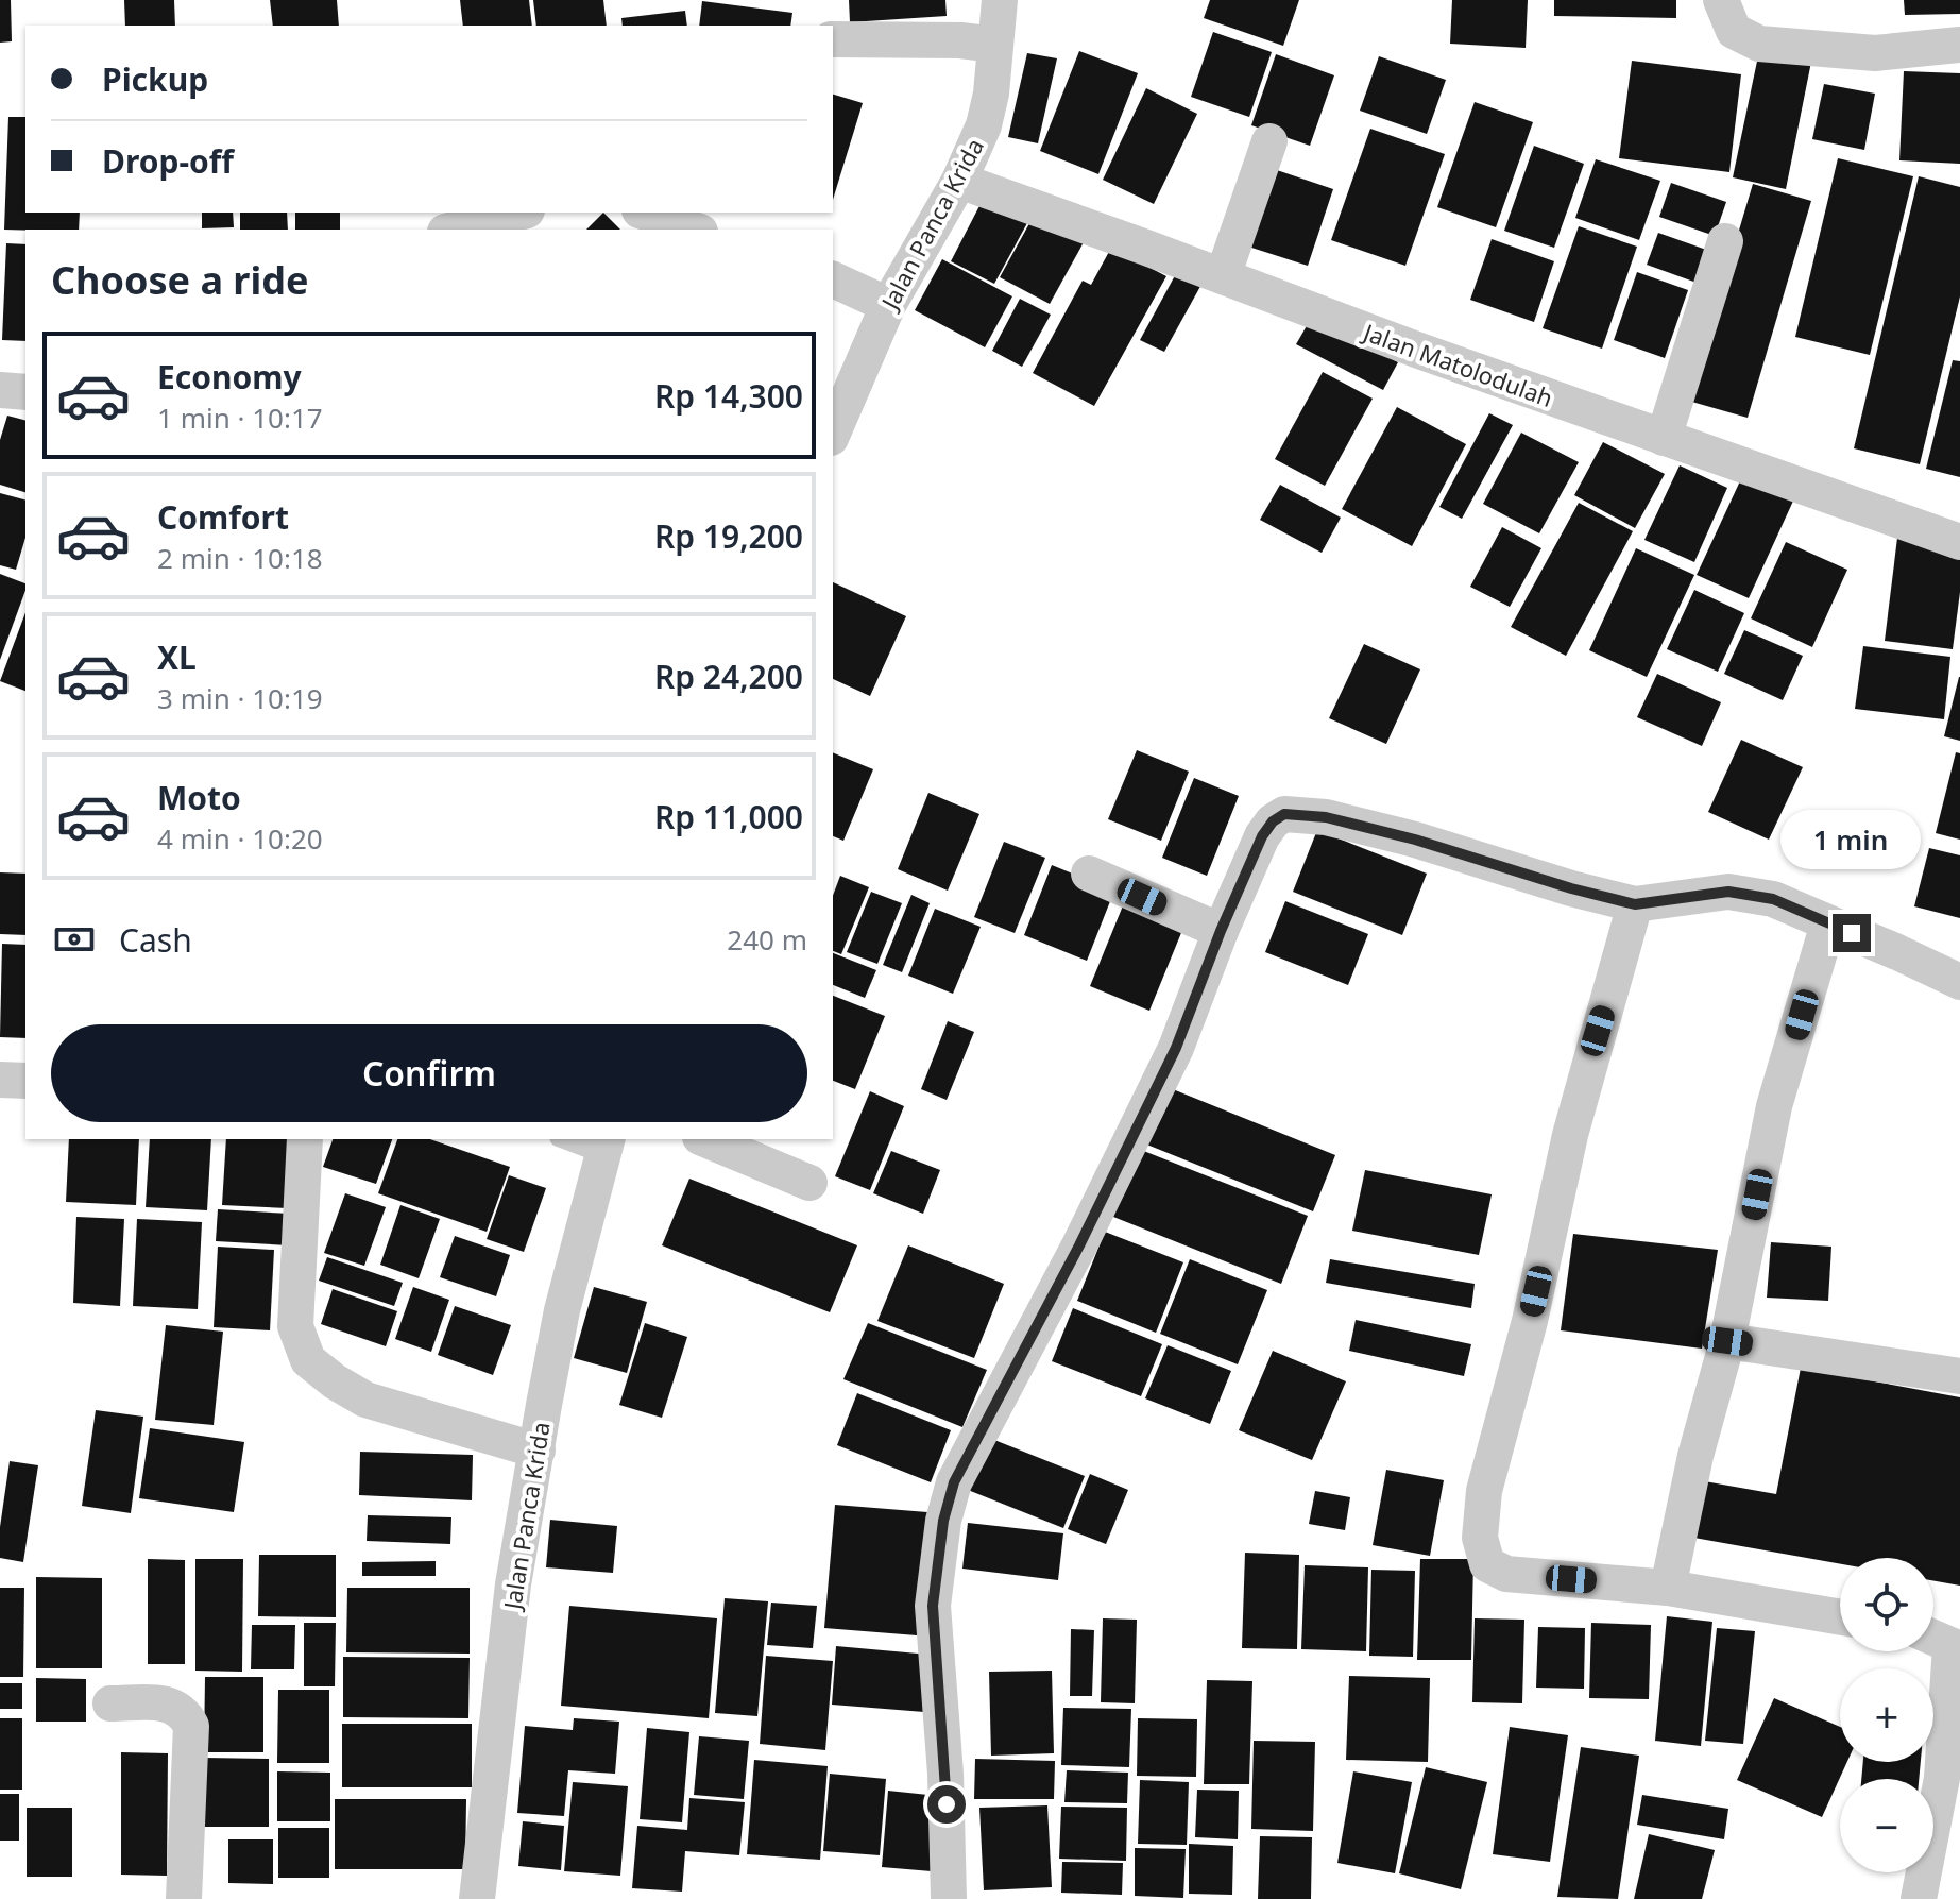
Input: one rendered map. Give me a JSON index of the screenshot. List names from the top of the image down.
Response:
{
  "streets": {
    "street": ["Jalan Panca Krida", "Jalan Matolodulah"]
  },
  "crossings": [
    ["Jalan Panca Krida", "Jalan Matolodulah"]
  ],
  "page": {
    "banner": ["Pickup", "Drop-off"],
    "heading": "Choose a ride",
    "list": [
      {
        "name": "Economy",
        "note": "1 min · 10:17",
        "value": "Rp 14,300"
      },
      {
        "name": "Comfort",
        "note": "2 min · 10:18",
        "value": "Rp 19,200"
      },
      {
        "name": "XL",
        "note": "3 min · 10:19",
        "value": "Rp 24,200"
      },
      {
        "name": "Moto",
        "note": "4 min · 10:20",
        "value": "Rp 11,000"
      }
    ],
    "bubble": "1 min",
    "pay": ["Cash", "240 m"],
    "buttons": "Confirm",
    "map_buttons": ["+", "−"]
  }
}
